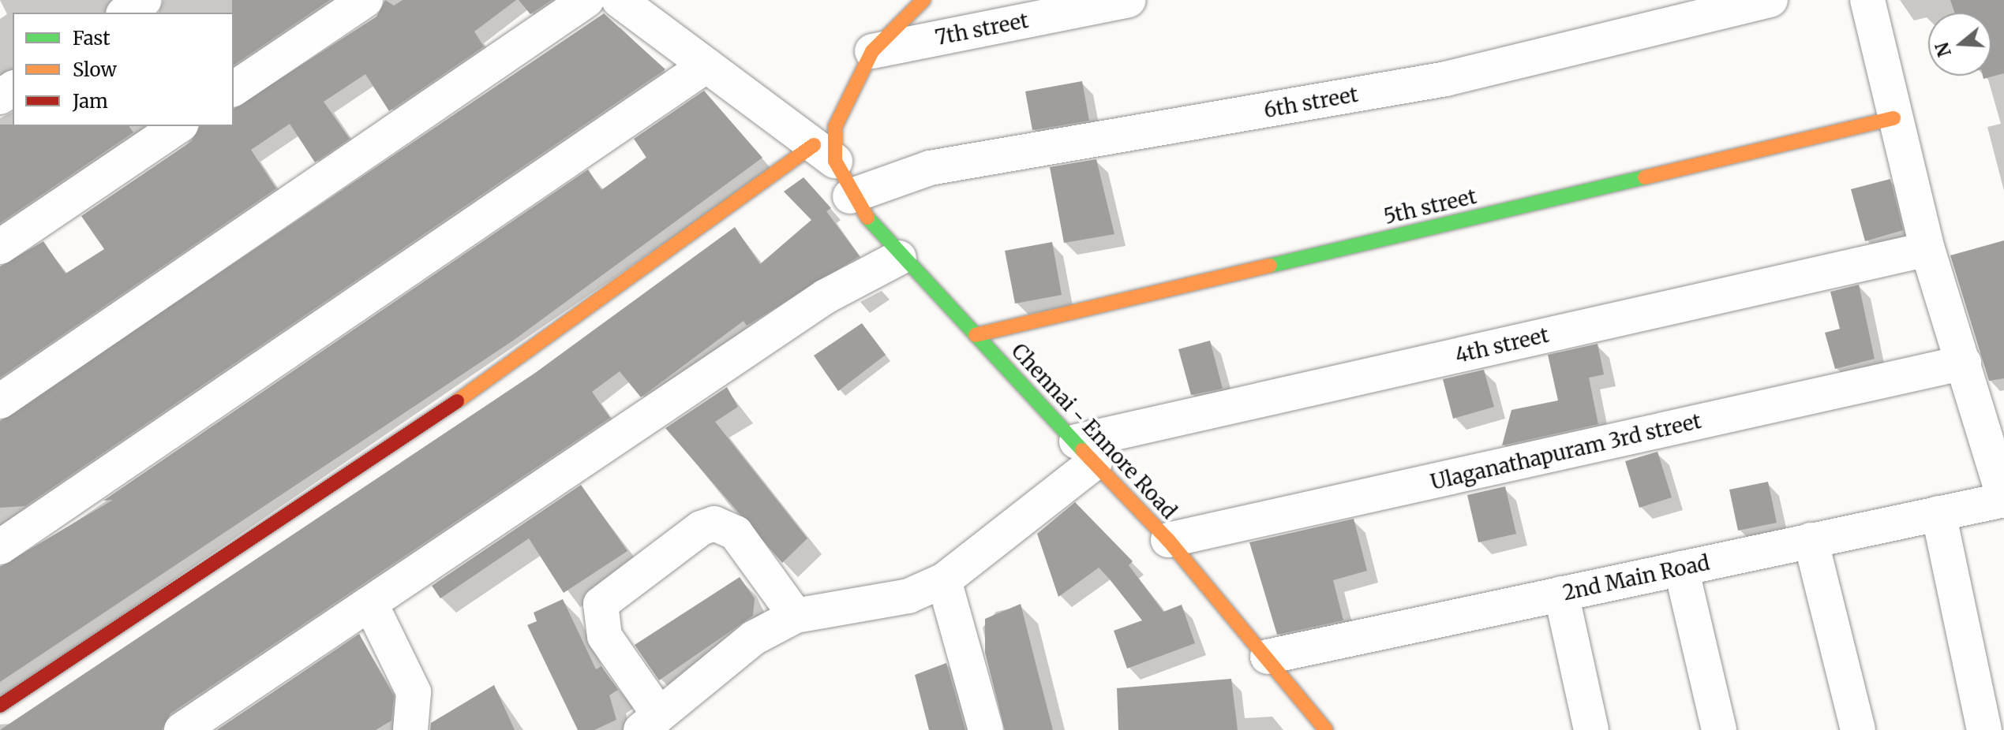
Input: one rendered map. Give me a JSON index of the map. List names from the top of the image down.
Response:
{
  "streets": {
    "street": [
      "7th street",
      "6th street",
      "5th street",
      "4th street",
      "Chennai - Ennore Road",
      "Ulaganathapuram 3rd street",
      "2nd Main Road"
    ]
  },
  "crossings": [
    ["6th street", "Chennai - Ennore Road"],
    ["5th street", "Chennai - Ennore Road"],
    ["4th street", "Chennai - Ennore Road"],
    ["Chennai - Ennore Road", "Ulaganathapuram 3rd street"],
    ["Chennai - Ennore Road", "2nd Main Road"]
  ],
  "legend": ["Fast", "Slow", "Jam"],
  "north": "left"
}
